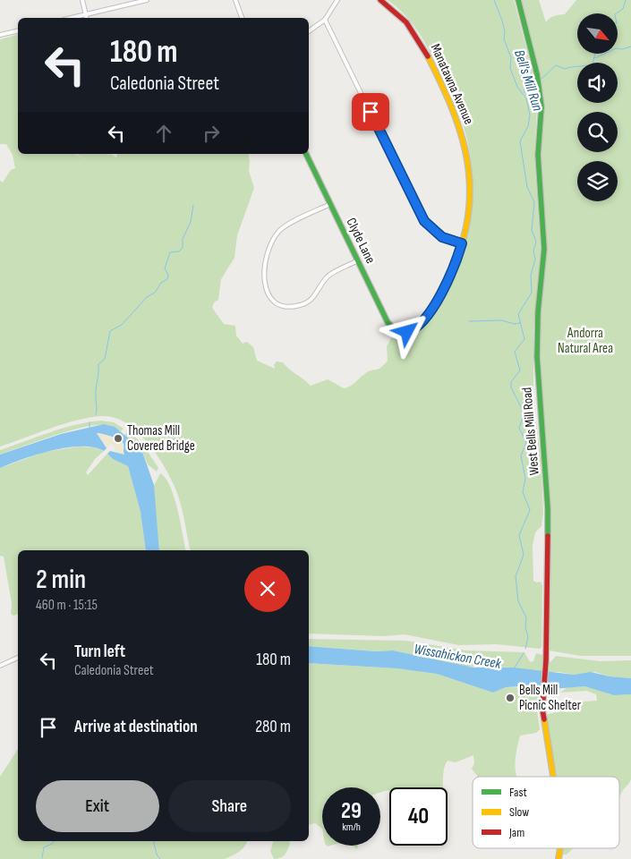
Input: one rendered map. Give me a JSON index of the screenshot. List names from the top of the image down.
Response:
{
  "streets": {
    "street": ["Manatawna Avenue", "Clyde Lane", "West Bells Mill Road"]
  },
  "crossings": [
    ["Manatawna Avenue", "Clyde Lane"]
  ],
  "water": ["Bell's Mill Run", "Wissahickon Creek"],
  "parks": ["Andorra Natural Area"],
  "places": ["Thomas Mill Covered Bridge", "Bells Mill Picnic Shelter"],
  "legend": ["Fast", "Slow", "Jam"],
  "north": "bottom right",
  "page": {
    "turn": ["180 m", "Caledonia Street"],
    "heading": ["2 min", "460 m · 15:15"],
    "list": [
      {
        "name": "Turn left",
        "note": "Caledonia Street",
        "value": "180 m"
      },
      {
        "name": "Arrive at destination",
        "value": "280 m"
      }
    ],
    "buttons": ["Exit", "Share"],
    "speed": "29 km/h",
    "limit": "40"
  }
}
